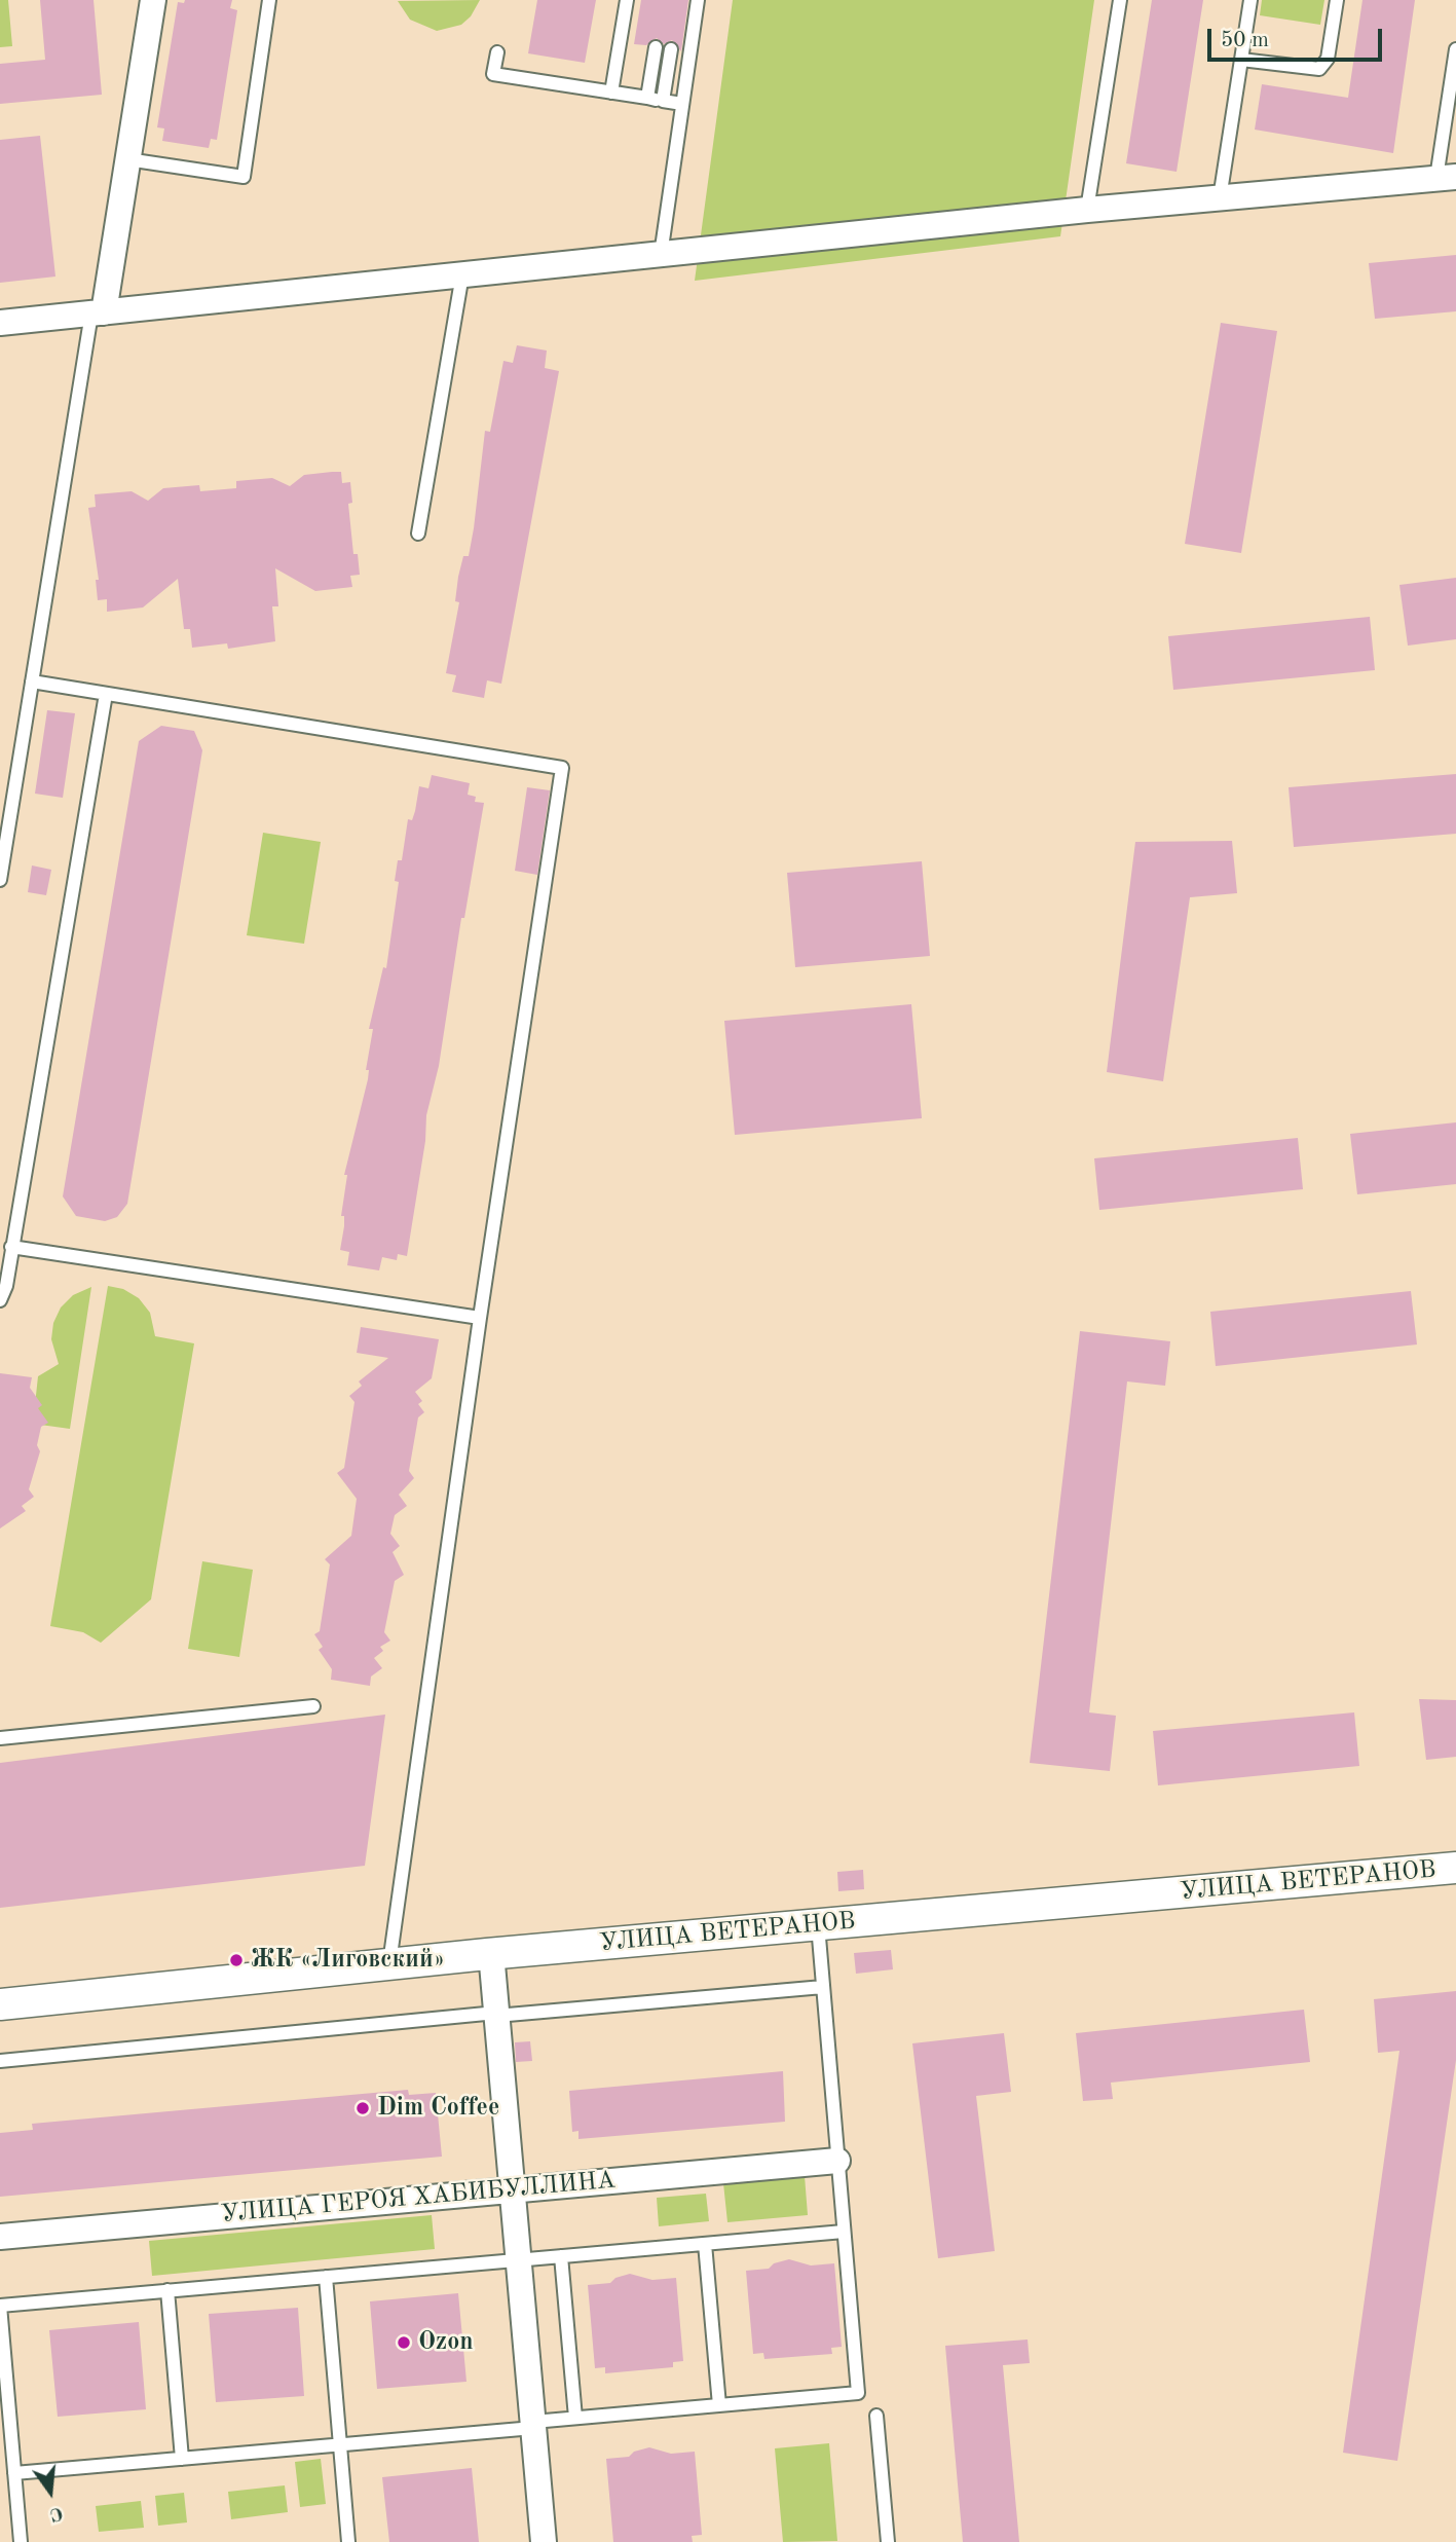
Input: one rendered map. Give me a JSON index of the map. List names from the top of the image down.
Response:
{
  "streets": {
    "street": ["УЛИЦА ВЕТЕРАНОВ", "УЛИЦА ГЕРОЯ ХАБИБУЛЛИНА"]
  },
  "places": ["ЖК «Лиговский»", "Dim Coffee", "Ozon"],
  "scale_bar": "50 m",
  "north": "bottom"
}
